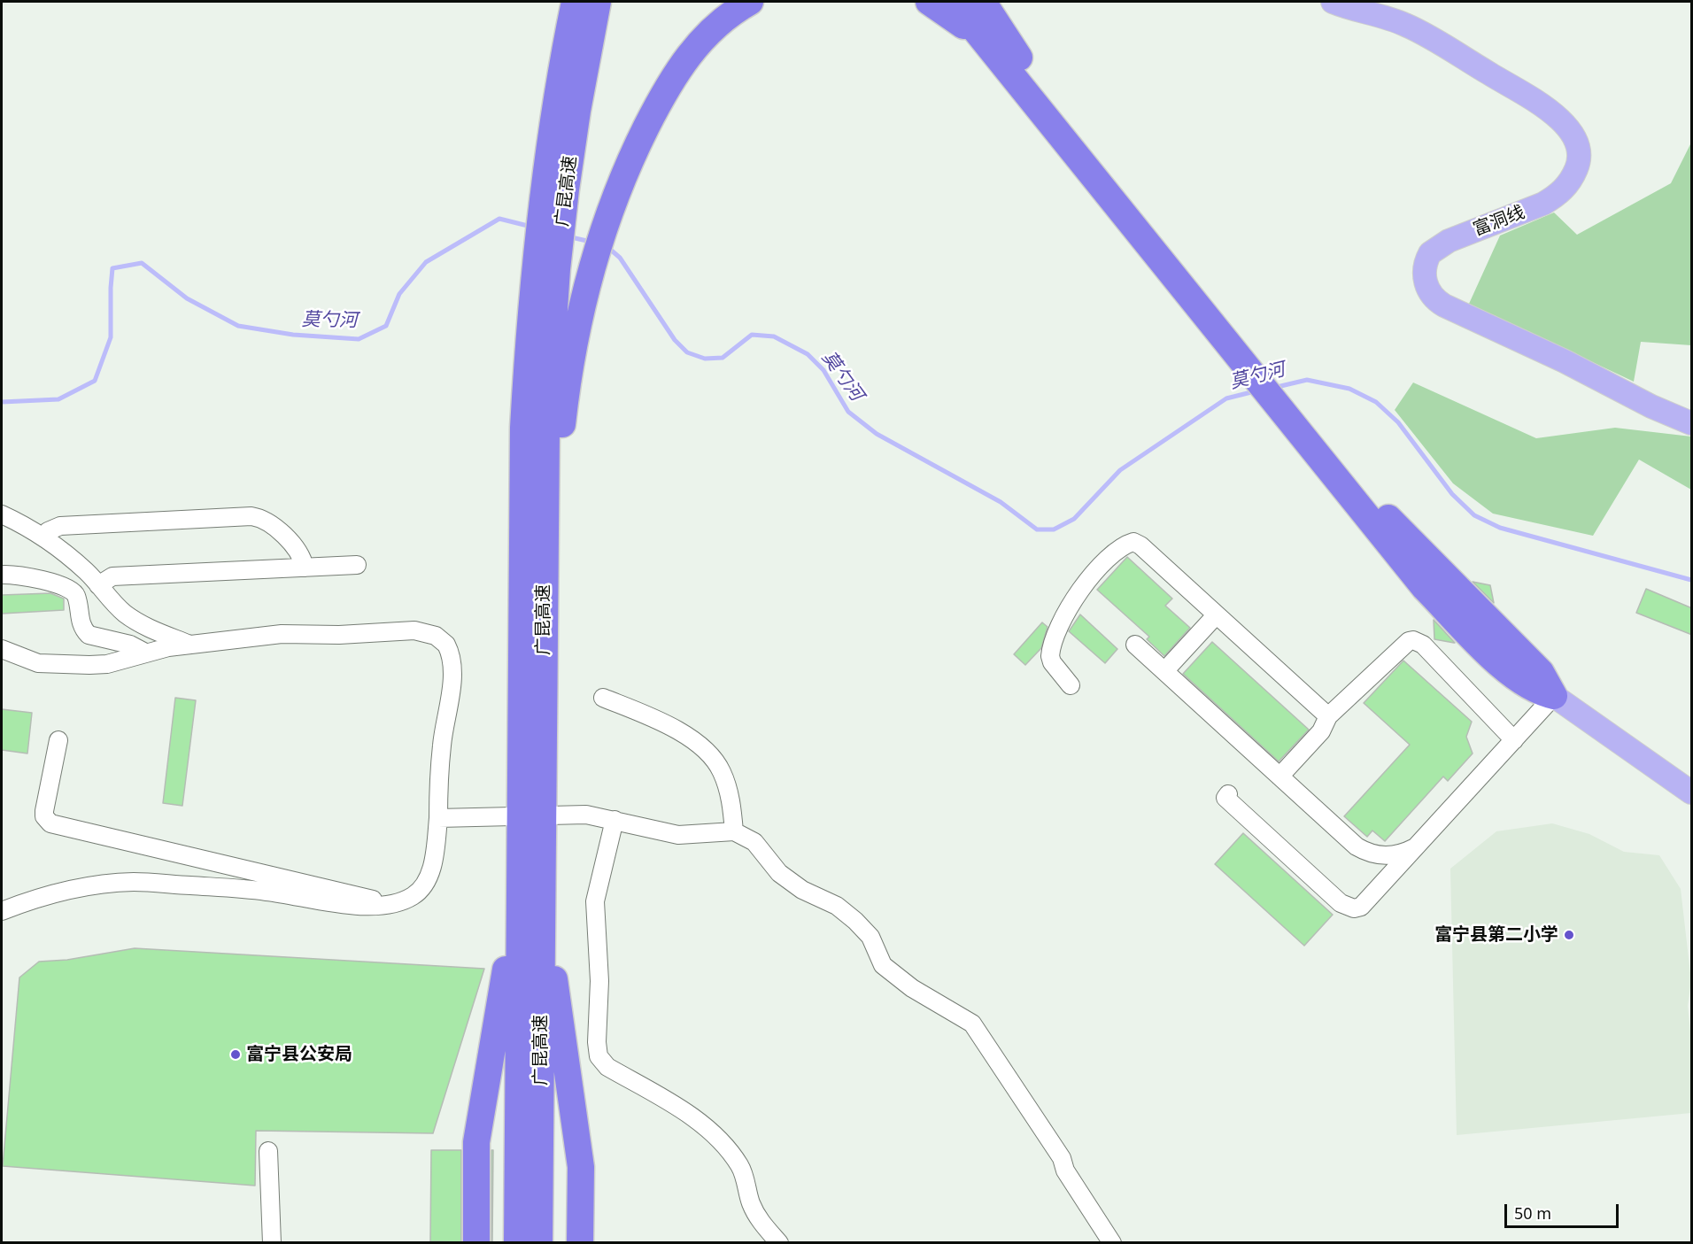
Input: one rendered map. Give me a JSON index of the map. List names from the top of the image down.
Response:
{
  "streets": {
    "highway": ["广昆高速"],
    "main road": ["富洞线"]
  },
  "water": ["莫勺河"],
  "places": ["富宁县第二小学", "富宁县公安局"],
  "scale_bar": "50 m"
}
